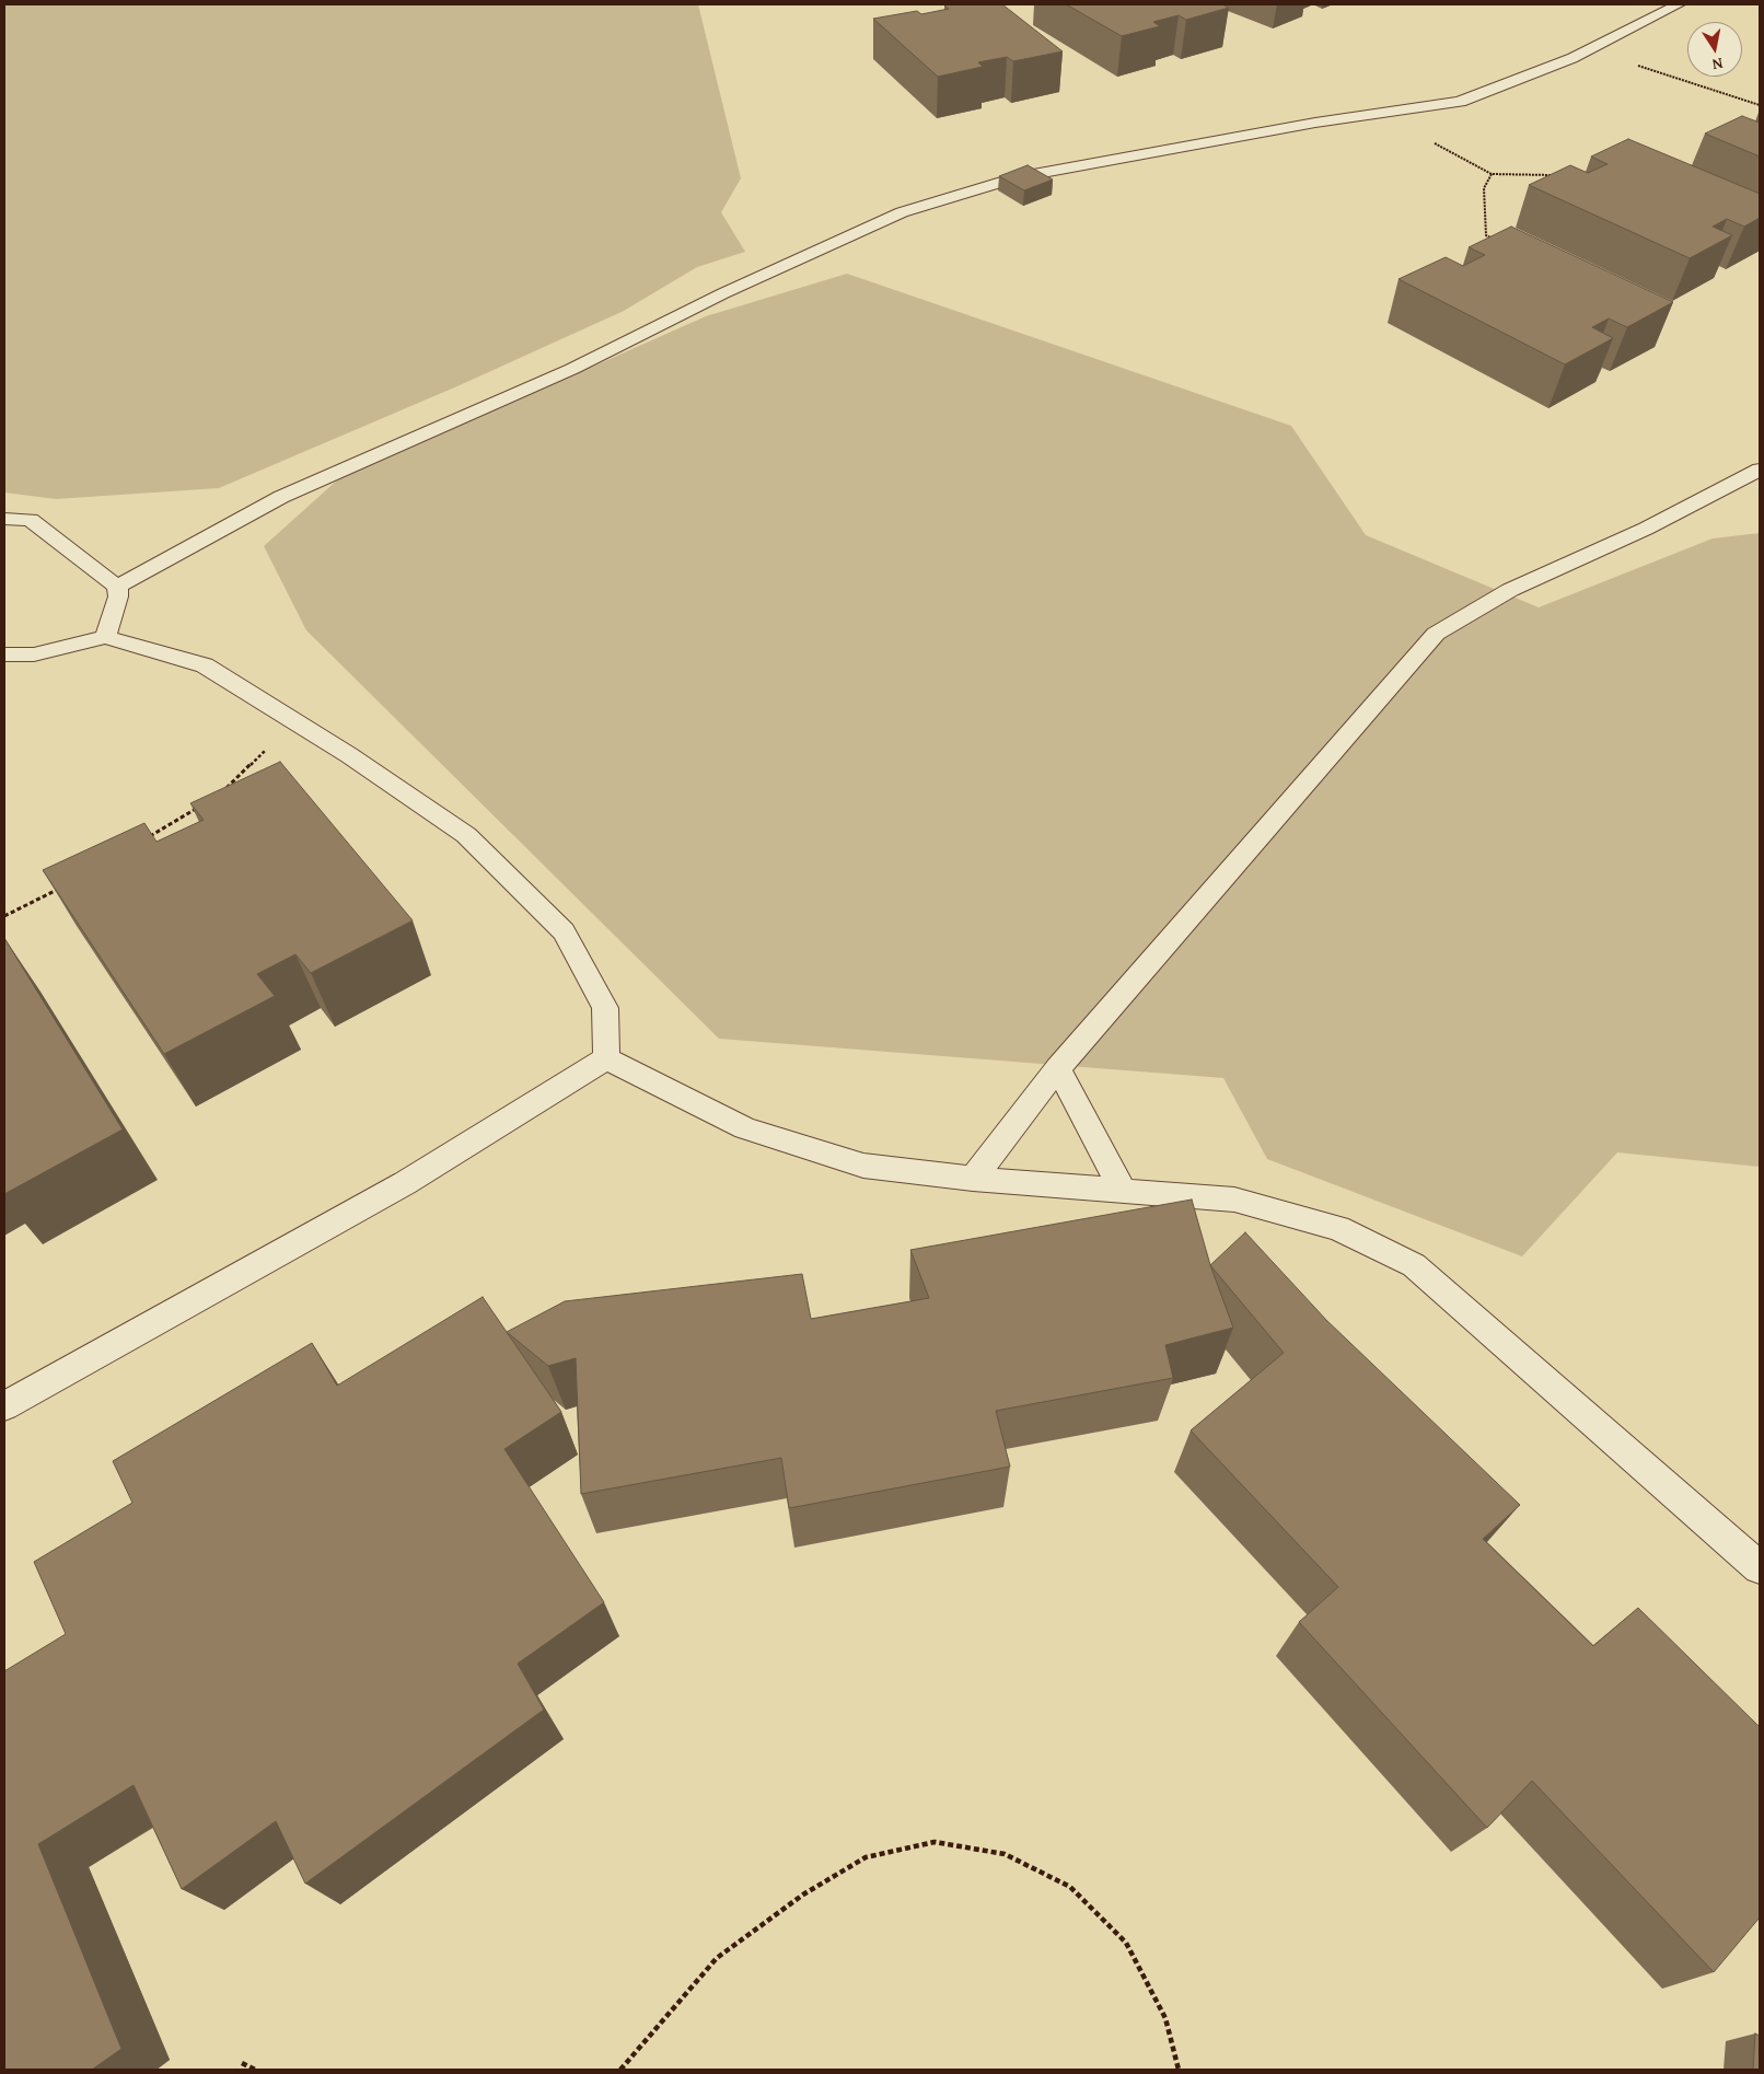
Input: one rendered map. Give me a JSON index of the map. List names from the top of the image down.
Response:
{
  "north": "bottom"
}
